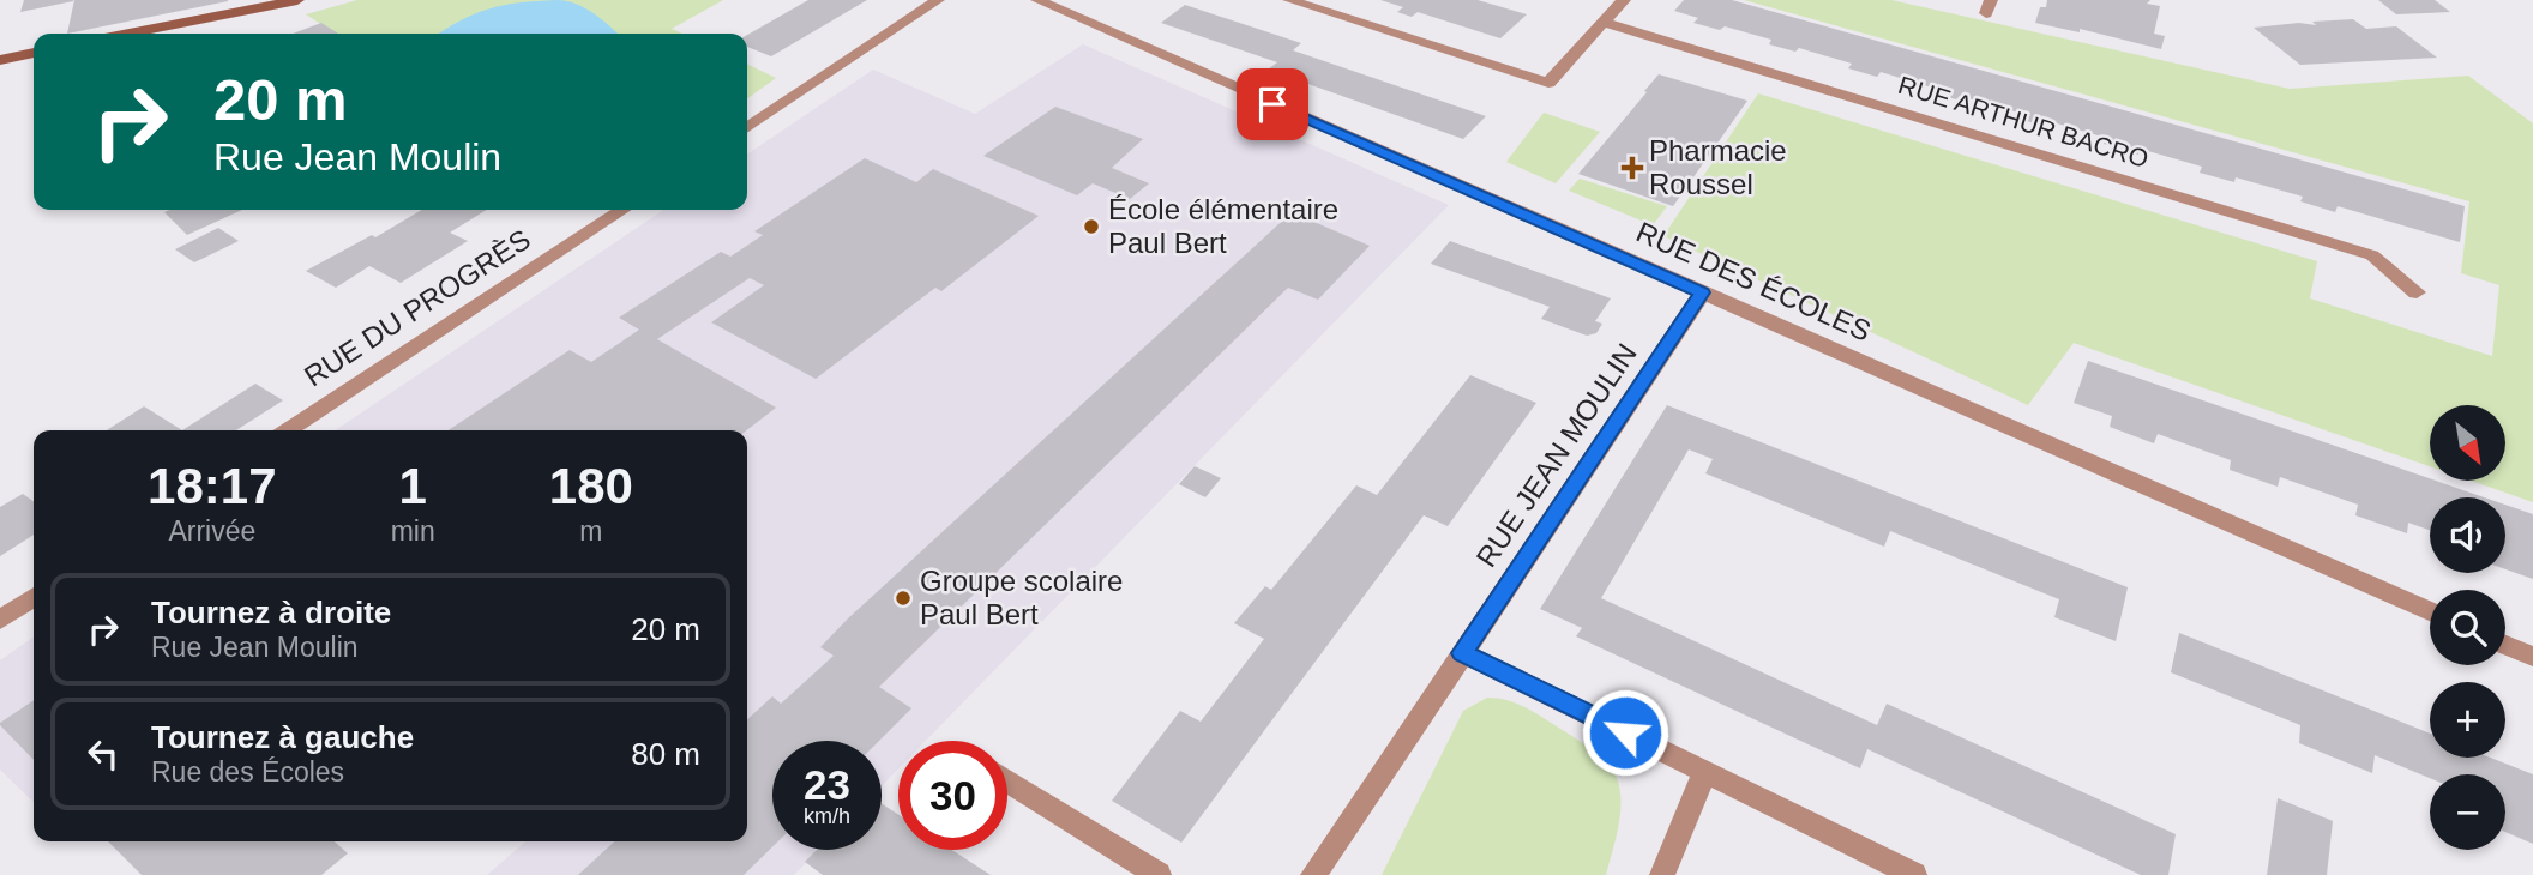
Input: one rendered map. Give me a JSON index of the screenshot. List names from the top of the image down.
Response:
{
  "streets": {
    "street": [
      "RUE ARTHUR BACRO",
      "RUE DES ÉCOLES",
      "RUE DU PROGRÈS",
      "RUE JEAN MOULIN"
    ]
  },
  "crossings": [
    ["RUE DES ÉCOLES", "RUE JEAN MOULIN"]
  ],
  "places": {
    "health": ["Pharmacie Roussel"],
    "other": ["École élémentaire Paul Bert", "Groupe scolaire Paul Bert"]
  },
  "north": "bottom right",
  "page": {
    "turn": ["20 m", "Rue Jean Moulin"],
    "map_buttons": ["+", "−"],
    "eta": [
      "18:17",
      "Arrivée",
      "1",
      "min",
      "180",
      "m"
    ],
    "list": [
      {
        "name": "Tournez à droite",
        "note": "Rue Jean Moulin",
        "value": "20 m"
      },
      {
        "name": "Tournez à gauche",
        "note": "Rue des Écoles",
        "value": "80 m"
      }
    ],
    "speed": "23 km/h",
    "limit": "30"
  }
}
